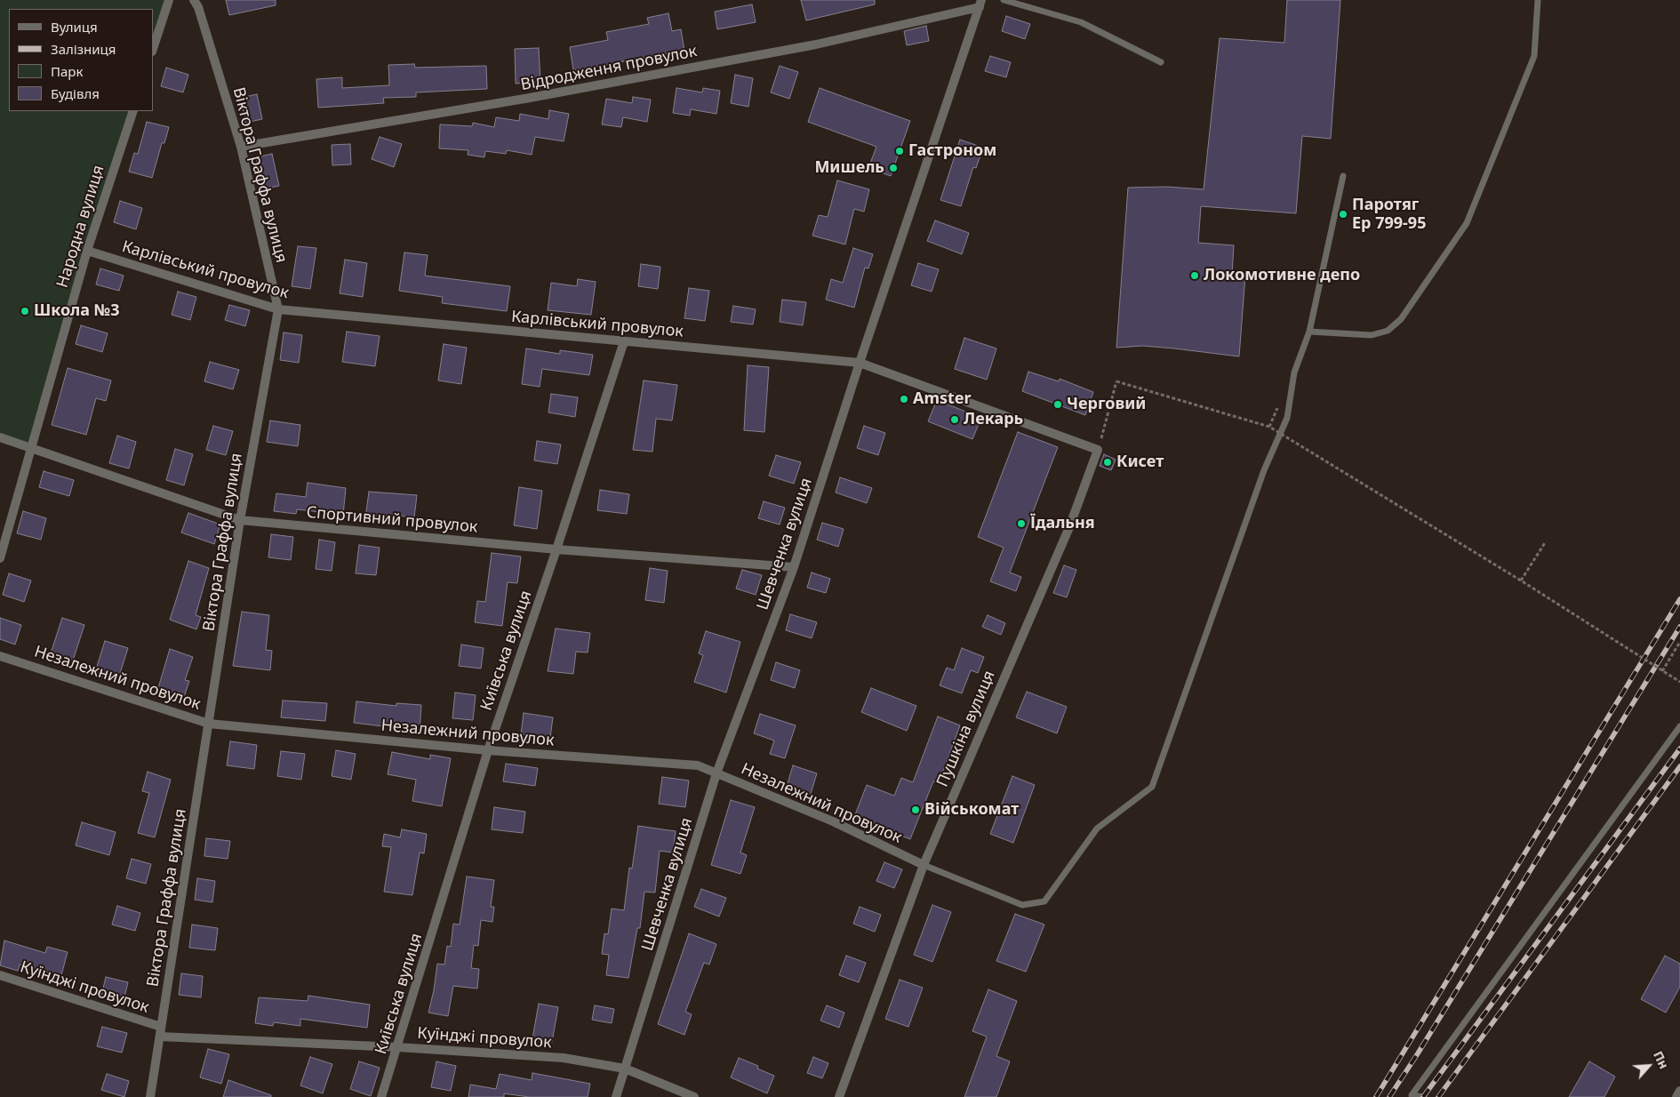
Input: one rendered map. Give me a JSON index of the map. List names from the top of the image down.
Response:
{
  "streets": {
    "street": [
      "Відродження провулок",
      "Віктора Граффа вулиця",
      "Народна вулиця",
      "Карлівський провулок",
      "Спортивний провулок",
      "Шевченка вулиця",
      "Київська вулиця",
      "Незалежний провулок",
      "Пушкіна вулиця",
      "Куїнджі провулок"
    ]
  },
  "crossings": [
    ["Відродження провулок", "Віктора Граффа вулиця"],
    ["Відродження провулок", "Шевченка вулиця"],
    ["Віктора Граффа вулиця", "Карлівський провулок"],
    ["Віктора Граффа вулиця", "Спортивний провулок"],
    ["Віктора Граффа вулиця", "Незалежний провулок"],
    ["Віктора Граффа вулиця", "Куїнджі провулок"],
    ["Народна вулиця", "Карлівський провулок"],
    ["Народна вулиця", "Спортивний провулок"],
    ["Карлівський провулок", "Шевченка вулиця"],
    ["Карлівський провулок", "Київська вулиця"],
    ["Карлівський провулок", "Пушкіна вулиця"],
    ["Спортивний провулок", "Шевченка вулиця"],
    ["Спортивний провулок", "Київська вулиця"],
    ["Шевченка вулиця", "Незалежний провулок"],
    ["Шевченка вулиця", "Куїнджі провулок"],
    ["Київська вулиця", "Незалежний провулок"],
    ["Київська вулиця", "Куїнджі провулок"],
    ["Незалежний провулок", "Пушкіна вулиця"]
  ],
  "places": [
    "Гастроном",
    "Мишель",
    "Паротяг Ер 799-95",
    "Локомотивне депо",
    "Школа №3",
    "Amster",
    "Черговий",
    "Лекарь",
    "Кисет",
    "Їдальня",
    "Військомат"
  ],
  "legend": [
    "Вулиця",
    "Залізниця",
    "Парк",
    "Будівля"
  ],
  "north": "top right"
}
